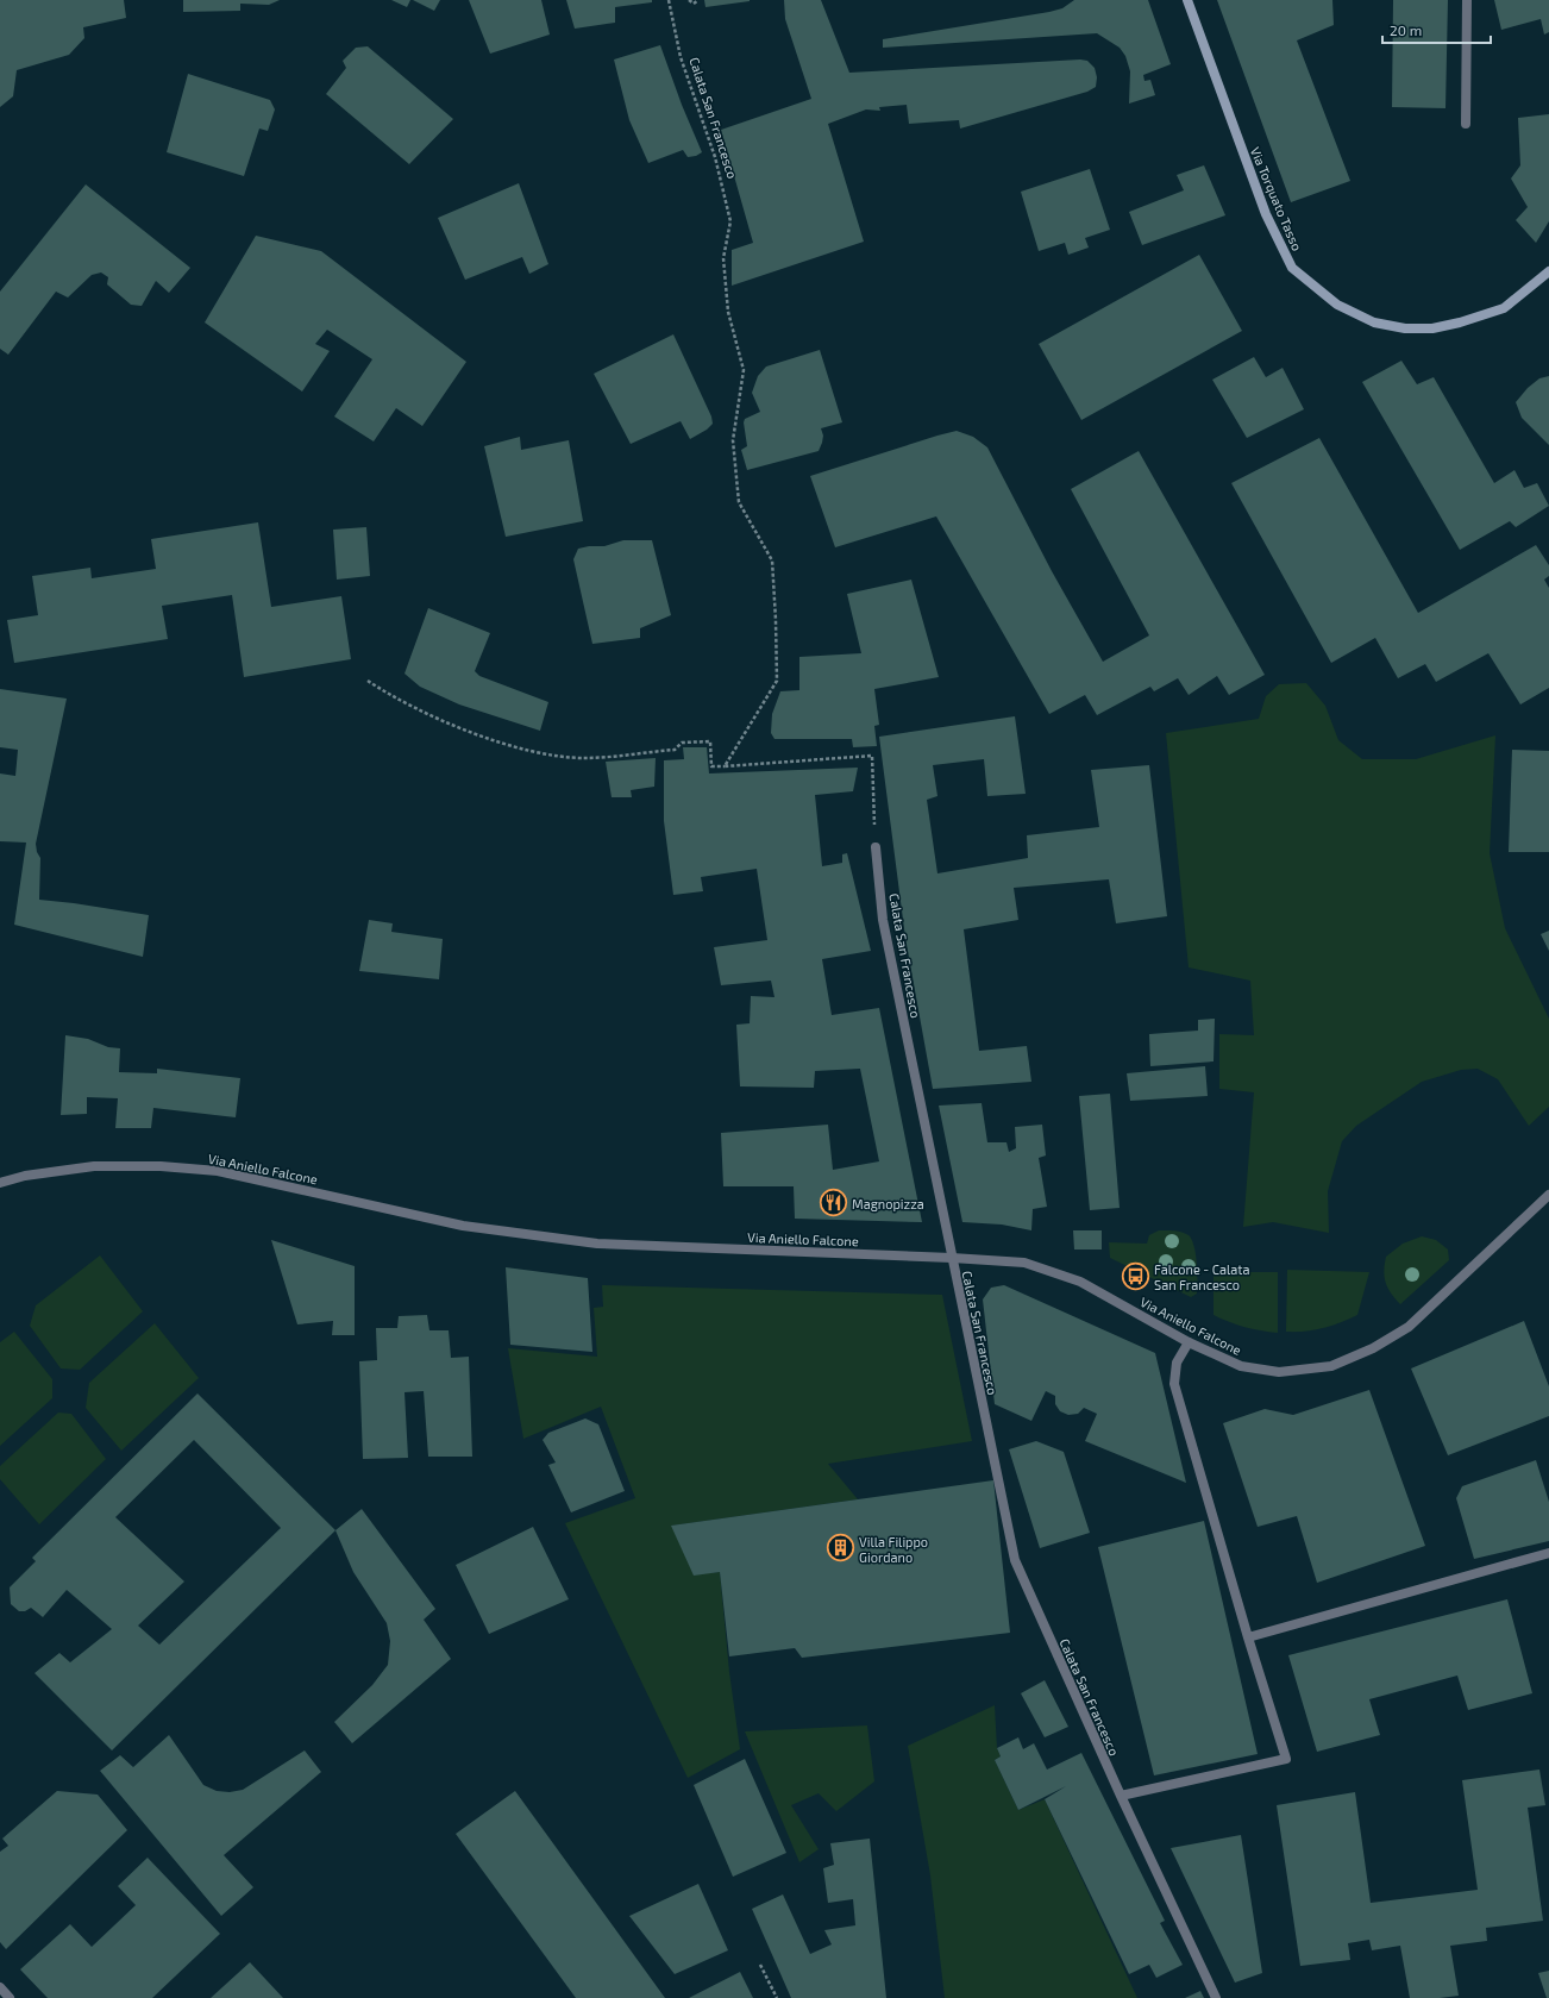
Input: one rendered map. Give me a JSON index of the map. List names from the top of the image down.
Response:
{
  "streets": {
    "main road": ["Via Torquato Tasso"],
    "street": ["Calata San Francesco", "Via Aniello Falcone"]
  },
  "crossings": [
    ["Calata San Francesco", "Via Aniello Falcone"]
  ],
  "places": {
    "restaurant": ["Magnopizza"],
    "bus stop": ["Falcone - Calata San Francesco"],
    "building": ["Villa Filippo Giordano"]
  },
  "scale_bar": "20 m"
}
